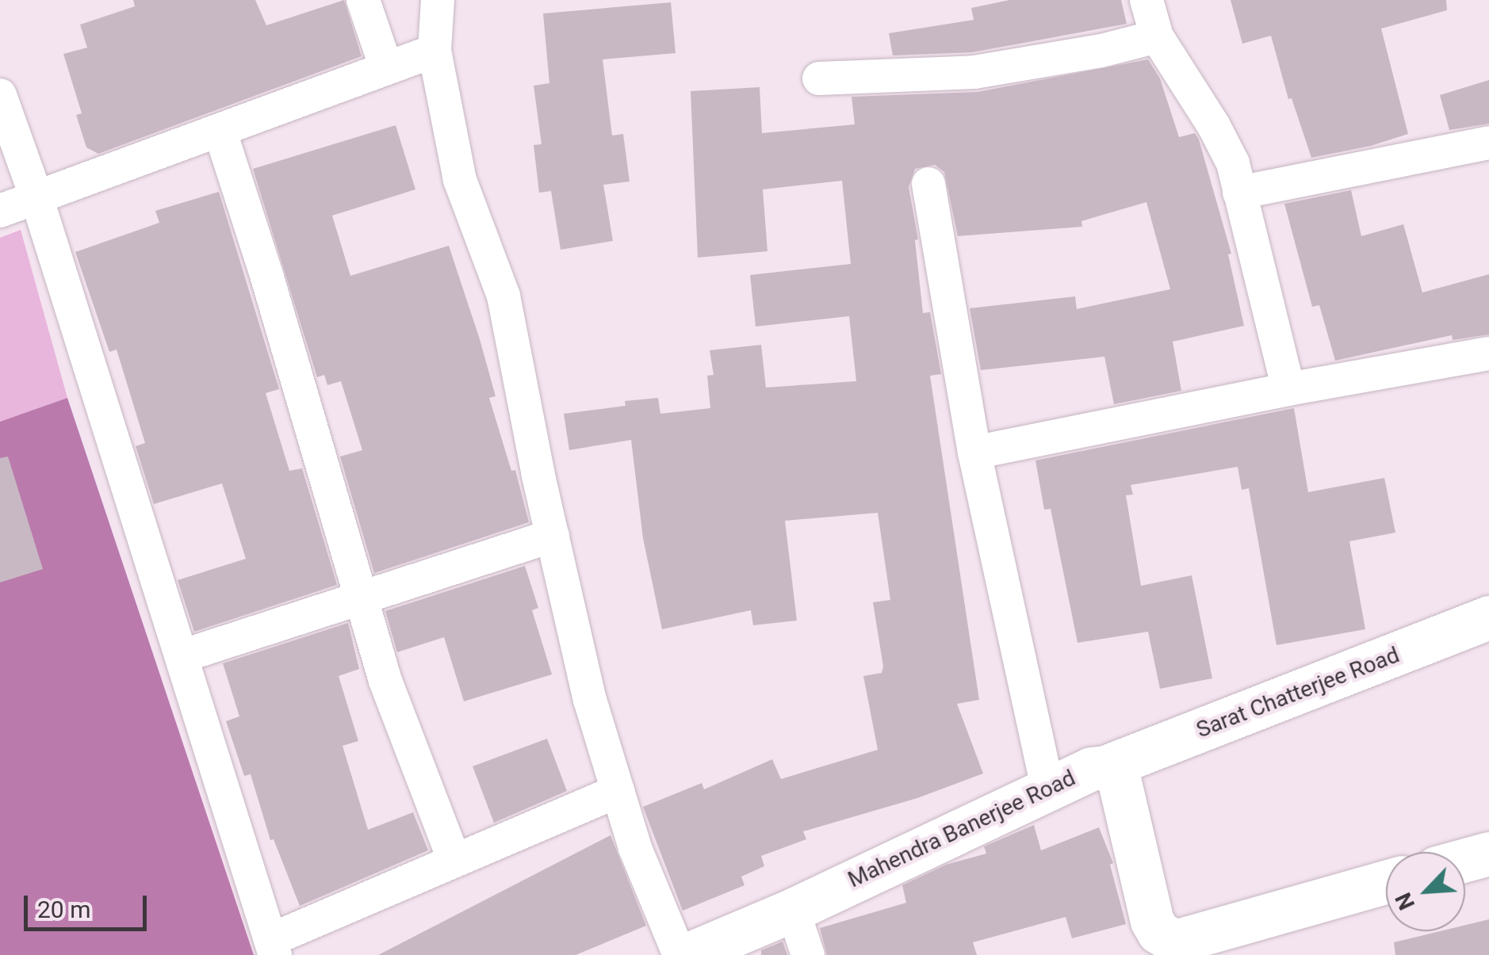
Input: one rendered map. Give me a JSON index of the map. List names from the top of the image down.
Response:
{
  "streets": {
    "street": ["Sarat Chatterjee Road", "Mahendra Banerjee Road"]
  },
  "crossings": [
    ["Sarat Chatterjee Road", "Mahendra Banerjee Road"]
  ],
  "scale_bar": "20 m",
  "north": "bottom left"
}
